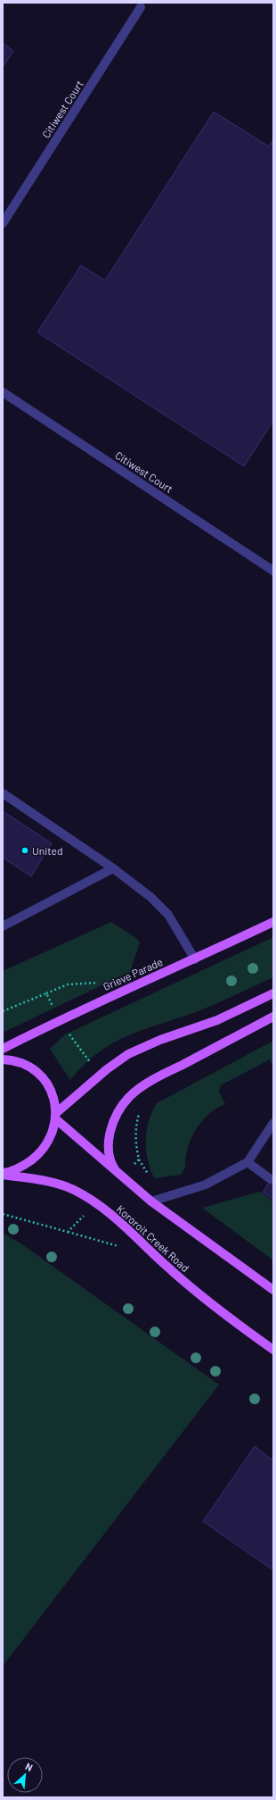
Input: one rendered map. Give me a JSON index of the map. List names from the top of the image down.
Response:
{
  "streets": {
    "main road": ["Grieve Parade", "Kororoit Creek Road"],
    "lane": ["Citiwest Court"]
  },
  "places": ["United"],
  "north": "top right"
}
